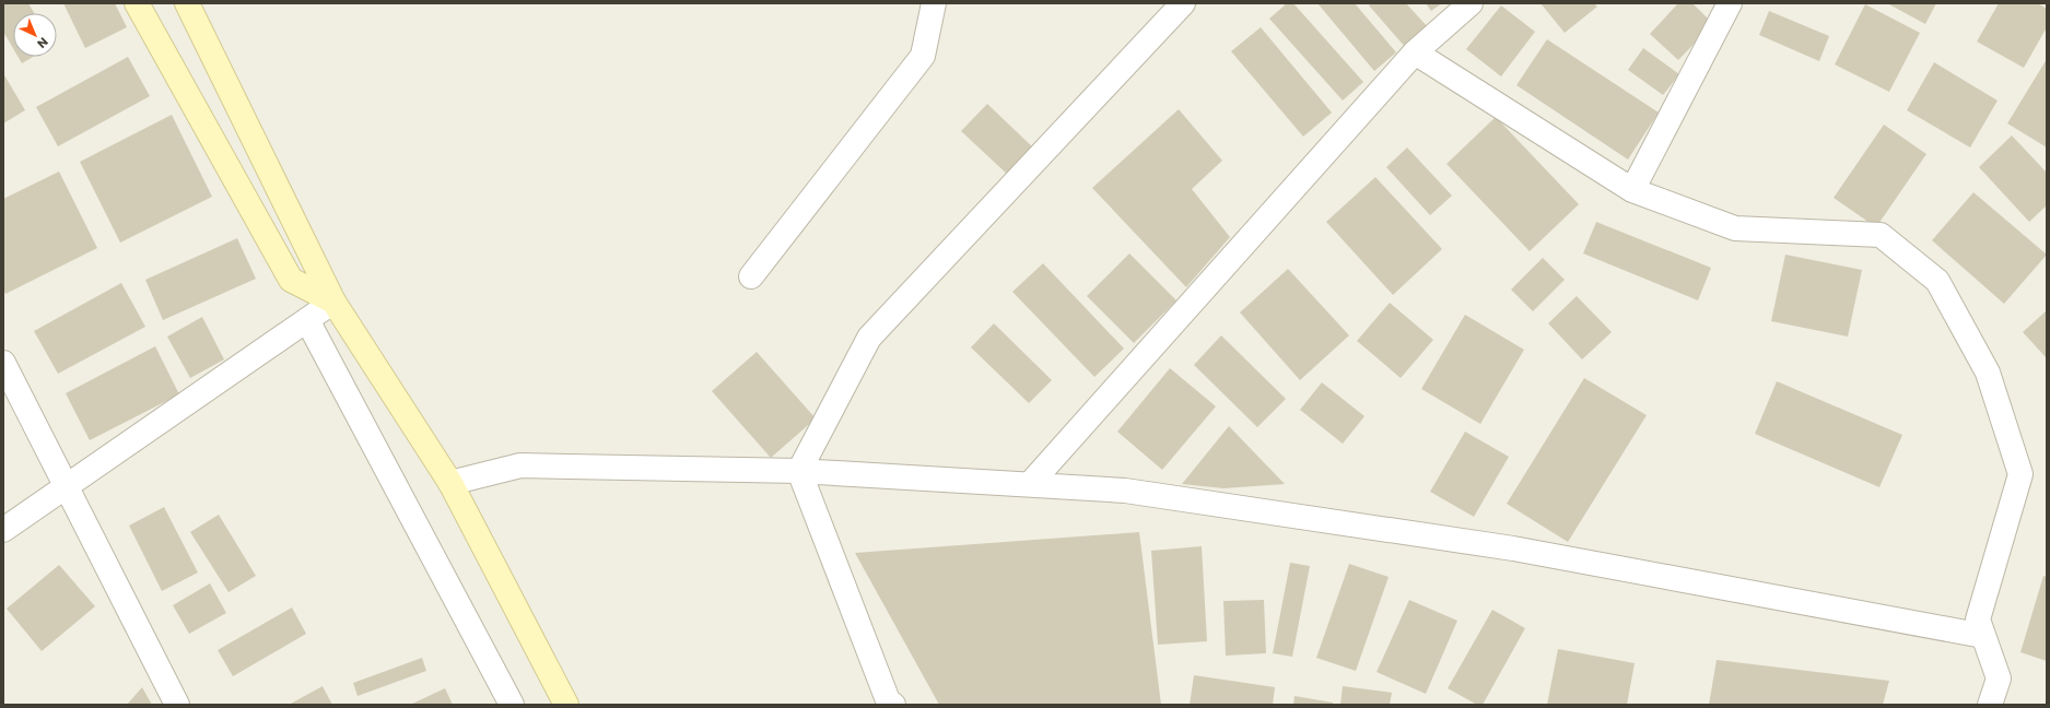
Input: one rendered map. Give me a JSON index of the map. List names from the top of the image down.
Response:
{
  "north": "bottom right"
}
